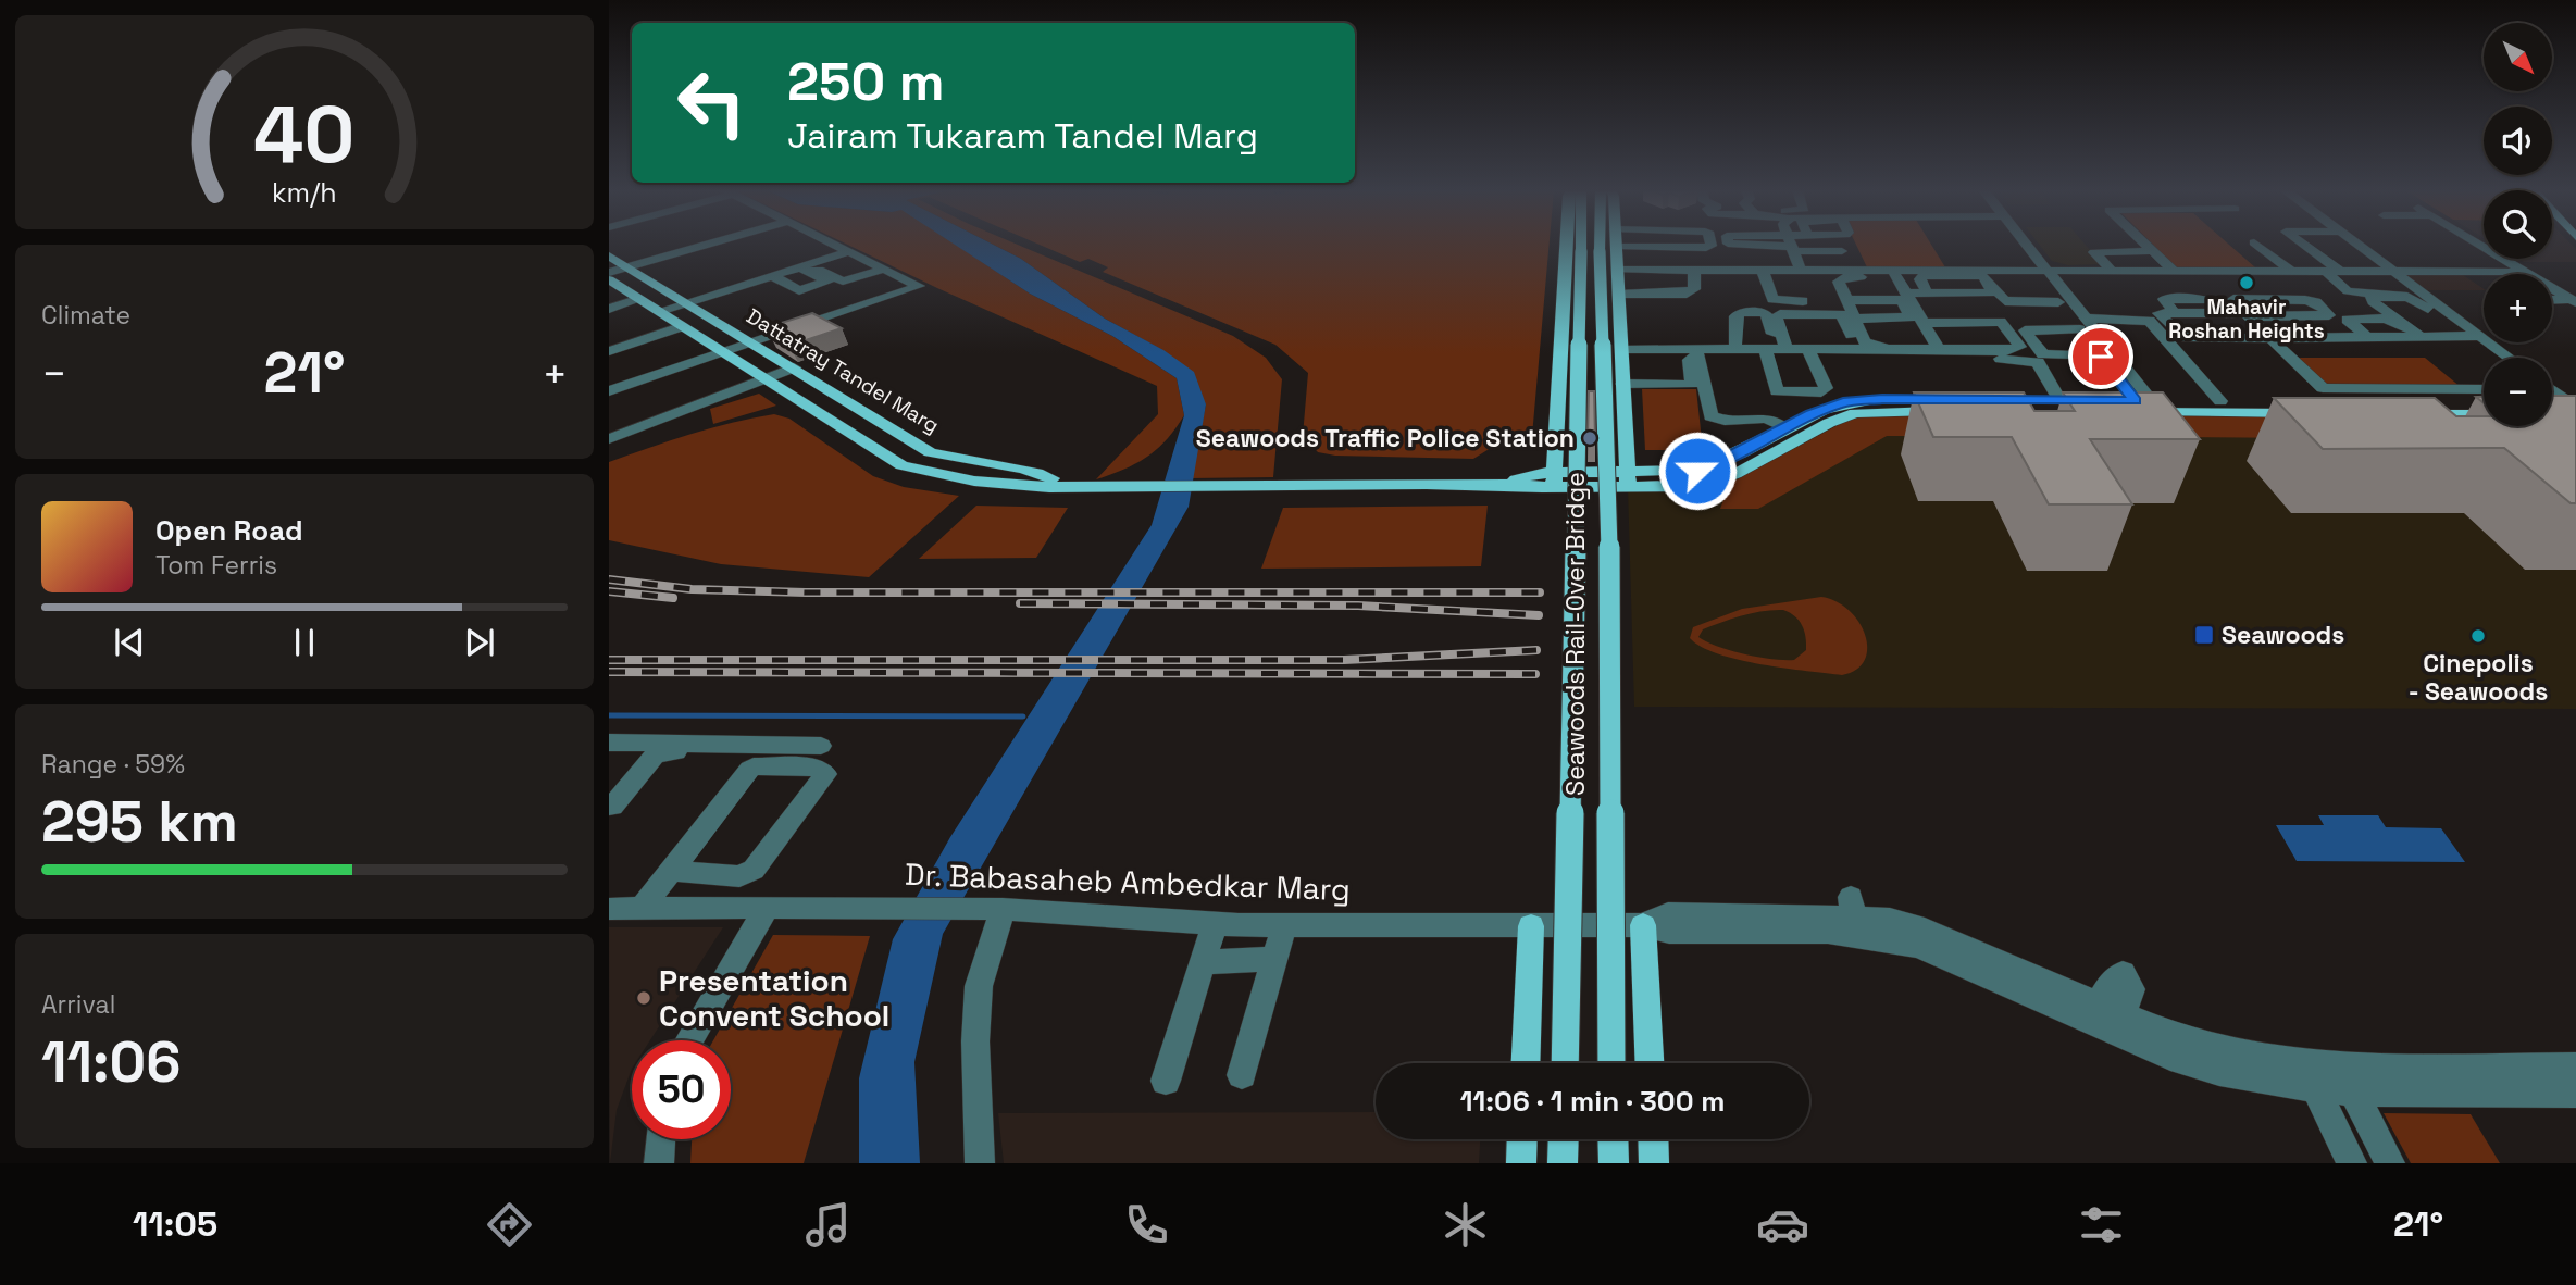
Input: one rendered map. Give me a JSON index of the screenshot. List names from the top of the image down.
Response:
{
  "streets": {
    "main road": ["Dattatray Tandel Marg", "Seawoods Rail-Over Bridge"],
    "street": ["Dr. Babasaheb Ambedkar Marg"]
  },
  "places": {
    "other": [
      "Mahavir Roshan Heights",
      "Seawoods Traffic Police Station",
      "Cinepolis - Seawoods",
      "Presentation Convent School"
    ],
    "transit": ["Seawoods"]
  },
  "north": "bottom right",
  "page": {
    "map_buttons": ["+", "−"],
    "turn": ["250 m", "Jairam Tukaram Tandel Marg"],
    "tile": [
      "Climate",
      ["Range · 59%", "295 km"],
      ["Arrival", "11:06"]
    ],
    "heat": ["−", "21°", "+"],
    "song": ["Open Road", "Tom Ferris"],
    "limit": "50",
    "trip": "11:06 · 1 min · 300 m",
    "tabs": ["11:05", "21°"],
    "gauge": ["40", "km/h"]
  }
}
